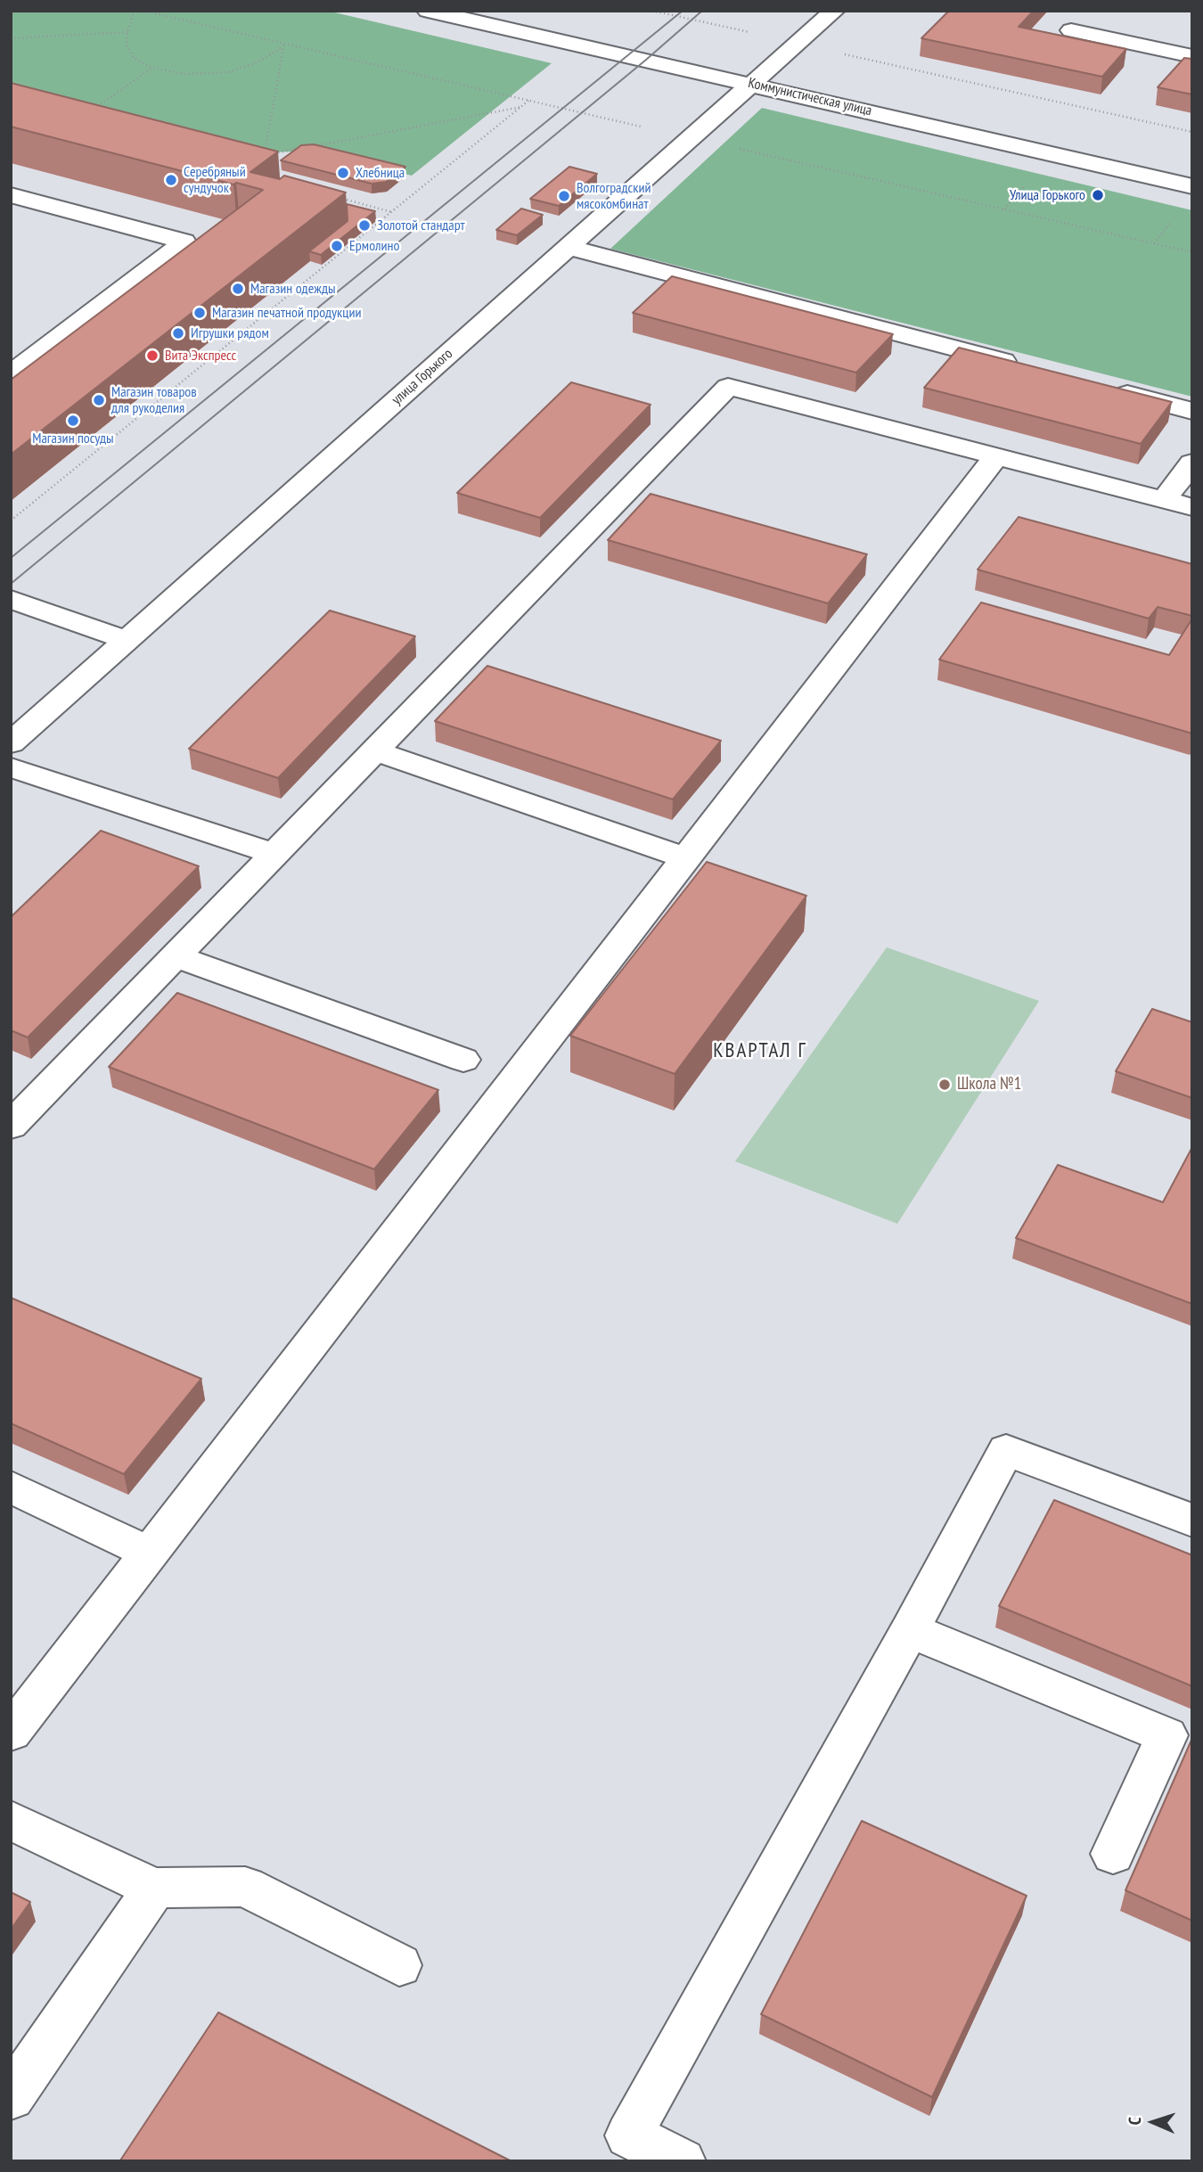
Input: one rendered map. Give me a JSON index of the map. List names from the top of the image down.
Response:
{
  "streets": {
    "street": ["Коммунистическая улица", "улица Горького"]
  },
  "crossings": [
    ["Коммунистическая улица", "улица Горького"]
  ],
  "districts": ["КВАРТАЛ Г"],
  "places": [
    "Хлебница",
    "Серебряный сундучок",
    "Улица Горького",
    "Волгоградский мясокомбинат",
    "Золотой стандарт",
    "Ермолино",
    "Магазин одежды",
    "Магазин печатной продукции",
    "Игрушки рядом",
    "Вита Экспресс",
    "Магазин товаров для рукоделия",
    "Магазин посуды",
    "Школа №1"
  ],
  "north": "left"
}
